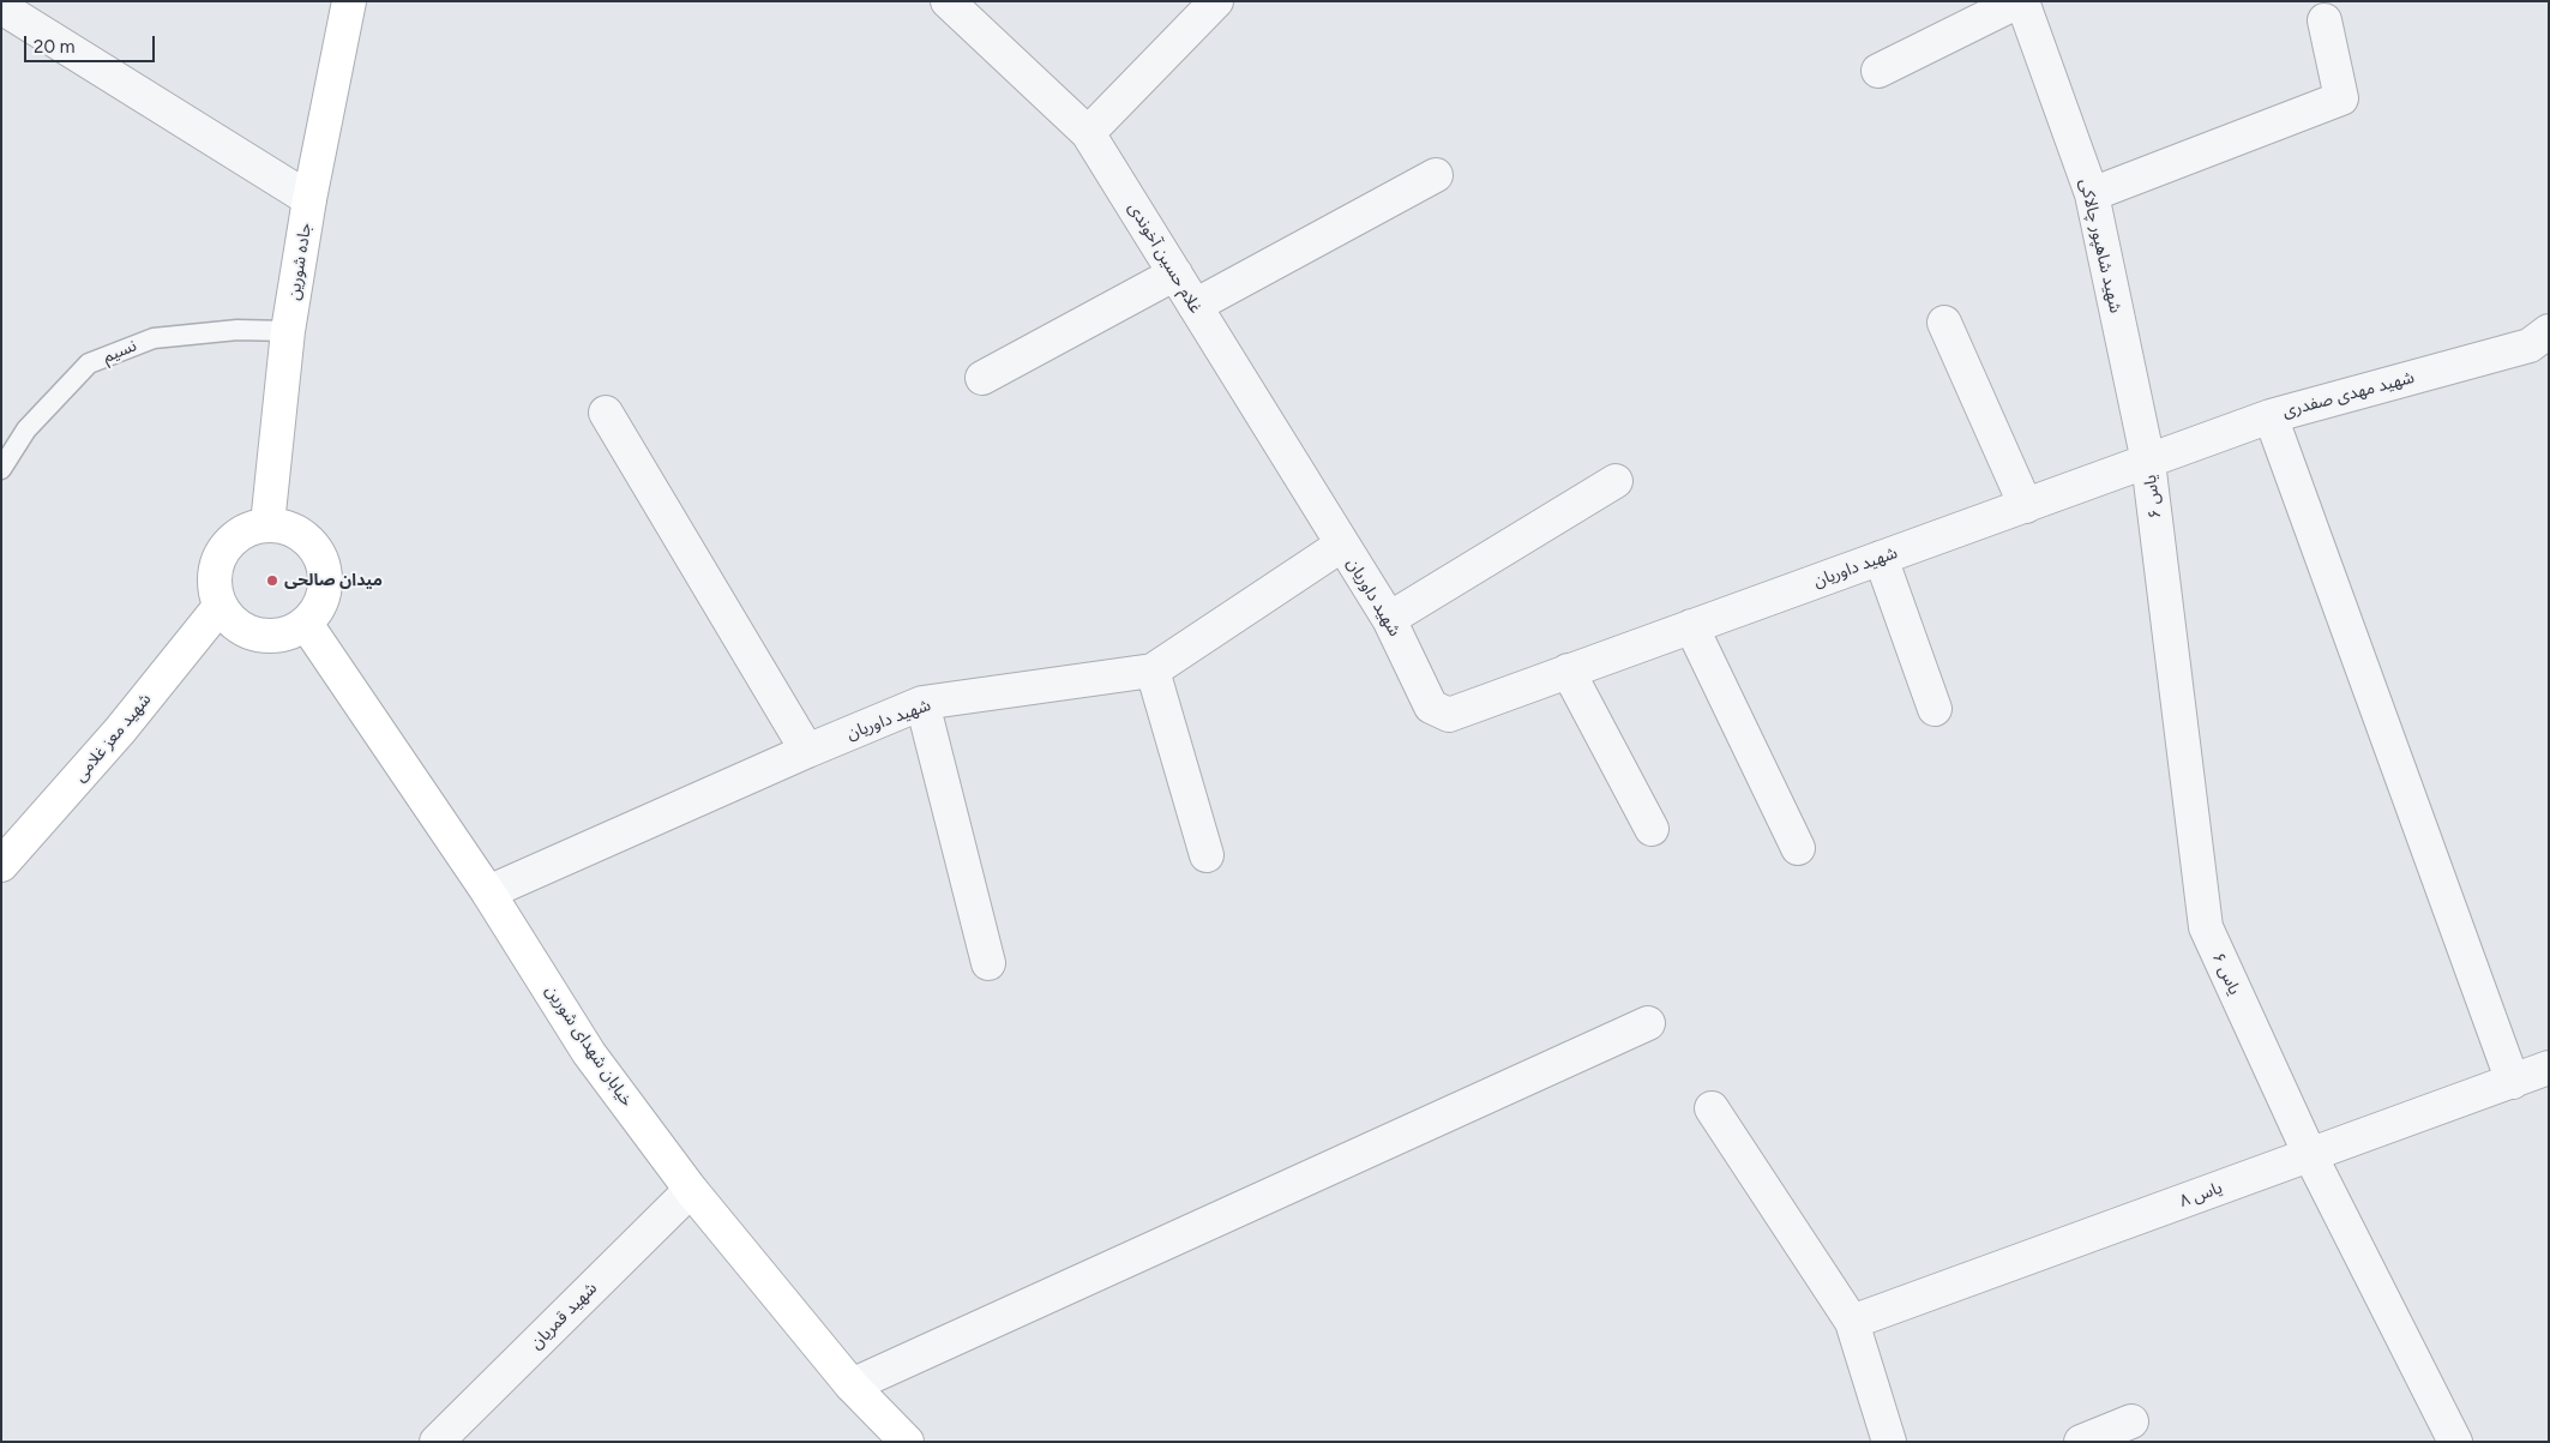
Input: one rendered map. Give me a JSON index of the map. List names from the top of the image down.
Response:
{
  "streets": {
    "street": [
      "شهید شاهپور چالاکی",
      "غلام حسین آخوندی",
      "جاده شورين",
      "شهید مهدی صفدری",
      "یاس ۶",
      "شهید داوریان",
      "شهید معز غلامی",
      "خیابان شهدای شورین",
      "یاس ۸",
      "شهید قمریان"
    ],
    "lane": ["نسیم"]
  },
  "crossings": [
    ["شهید شاهپور چالاکی", "شهید مهدی صفدری"],
    ["شهید شاهپور چالاکی", "یاس ۶"],
    ["شهید شاهپور چالاکی", "شهید داوریان"],
    ["غلام حسین آخوندی", "شهید داوریان"],
    ["جاده شورين", "نسیم"],
    ["جاده شورين", "شهید معز غلامی"],
    ["جاده شورين", "خیابان شهدای شورین"],
    ["شهید مهدی صفدری", "یاس ۶"],
    ["شهید مهدی صفدری", "شهید داوریان"],
    ["یاس ۶", "شهید داوریان"],
    ["یاس ۶", "یاس ۸"],
    ["شهید داوریان", "خیابان شهدای شورین"],
    ["شهید معز غلامی", "خیابان شهدای شورین"],
    ["خیابان شهدای شورین", "شهید قمریان"]
  ],
  "places": ["میدان صالحی"],
  "scale_bar": "20 m"
}
